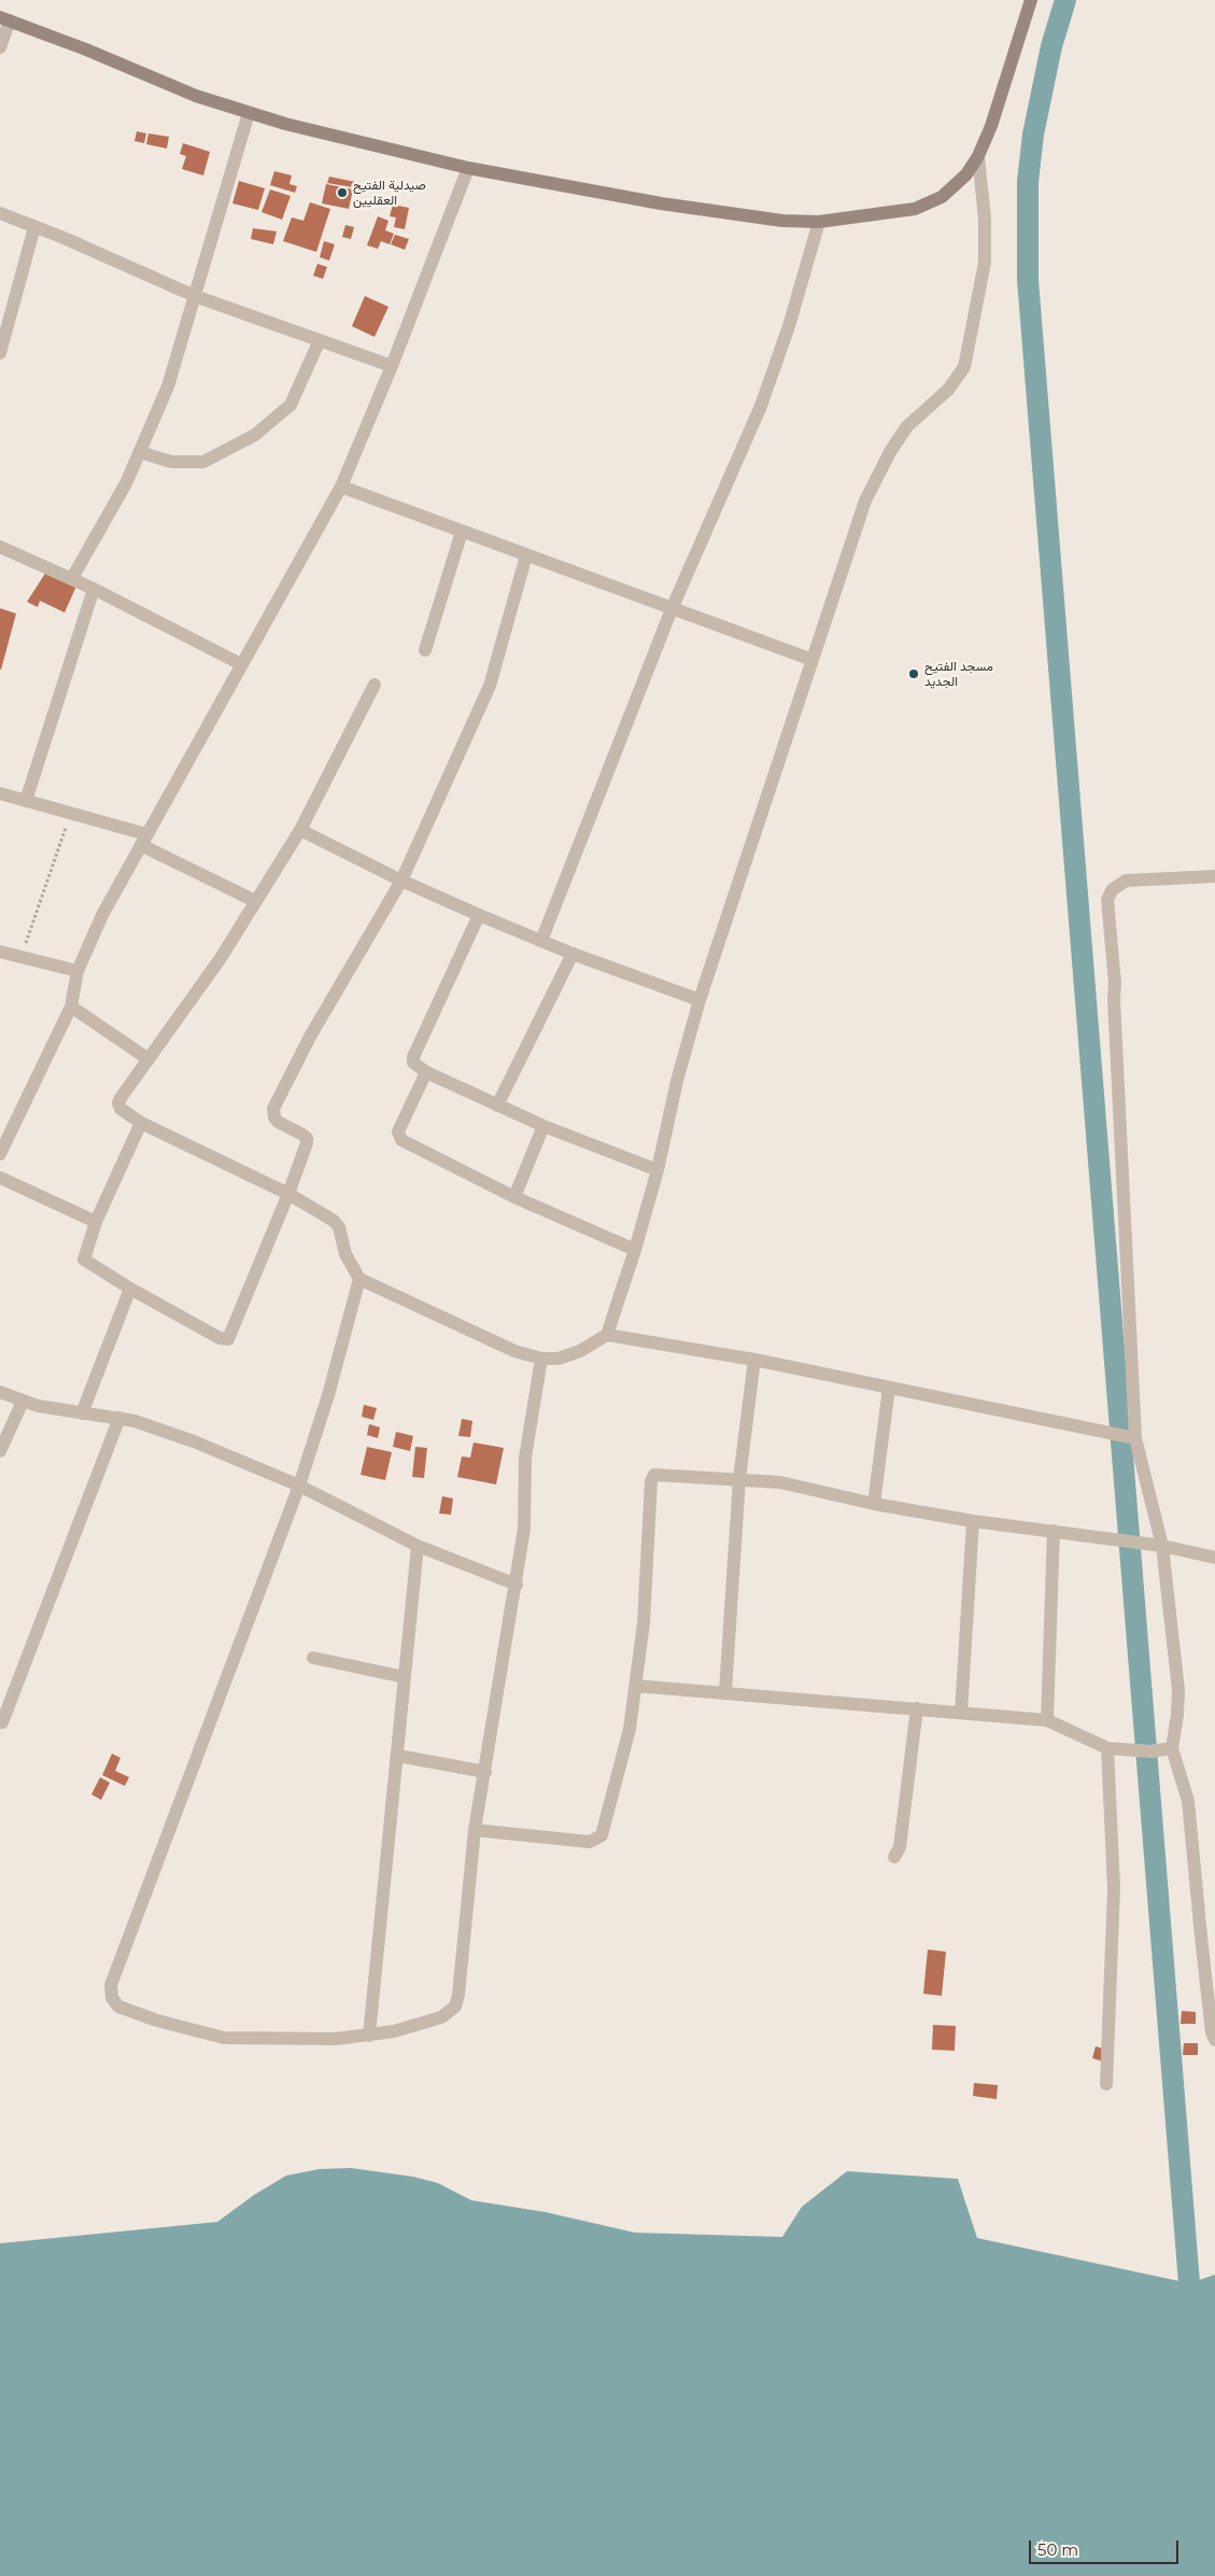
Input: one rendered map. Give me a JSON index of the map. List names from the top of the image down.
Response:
{
  "places": ["صيدلية الفتيح العقليين", "مسجد الفتيح الجديد"],
  "scale_bar": "50 m"
}
